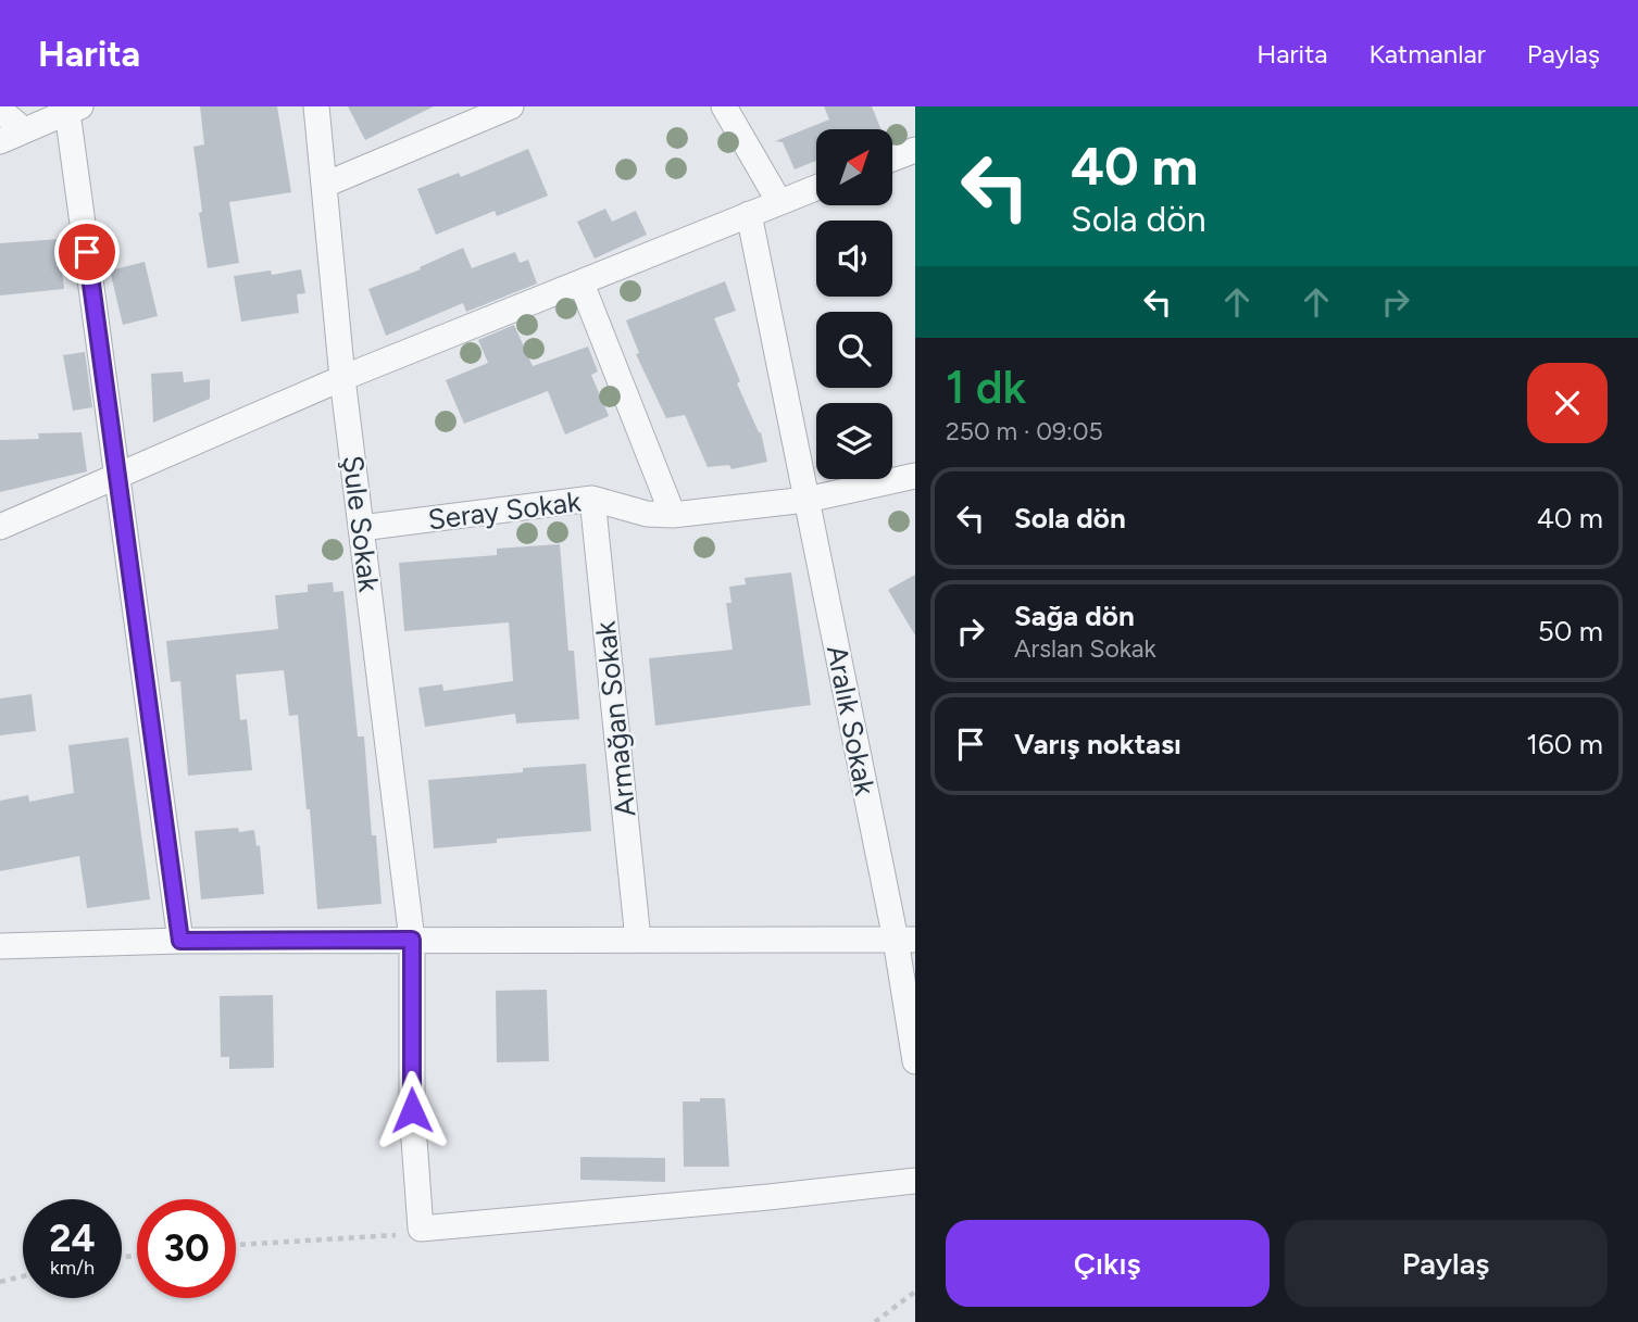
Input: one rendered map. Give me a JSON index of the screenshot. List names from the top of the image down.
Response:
{
  "streets": {
    "street": [
      "Seray Sokak",
      "Şule Sokak",
      "Armağan Sokak",
      "Aralık Sokak"
    ]
  },
  "crossings": [
    ["Seray Sokak", "Şule Sokak"],
    ["Seray Sokak", "Armağan Sokak"],
    ["Seray Sokak", "Aralık Sokak"]
  ],
  "north": "top right",
  "page": {
    "header": "Harita",
    "nav": ["Harita", "Katmanlar", "Paylaş"],
    "turn": ["40 m", "Sola dön"],
    "heading": ["1 dk", "250 m · 09:05"],
    "list": [
      {
        "name": "Sola dön",
        "value": "40 m"
      },
      {
        "name": "Sağa dön",
        "note": "Arslan Sokak",
        "value": "50 m"
      },
      {
        "name": "Varış noktası",
        "value": "160 m"
      }
    ],
    "speed": "24 km/h",
    "limit": "30",
    "buttons": ["Çıkış", "Paylaş"]
  }
}
